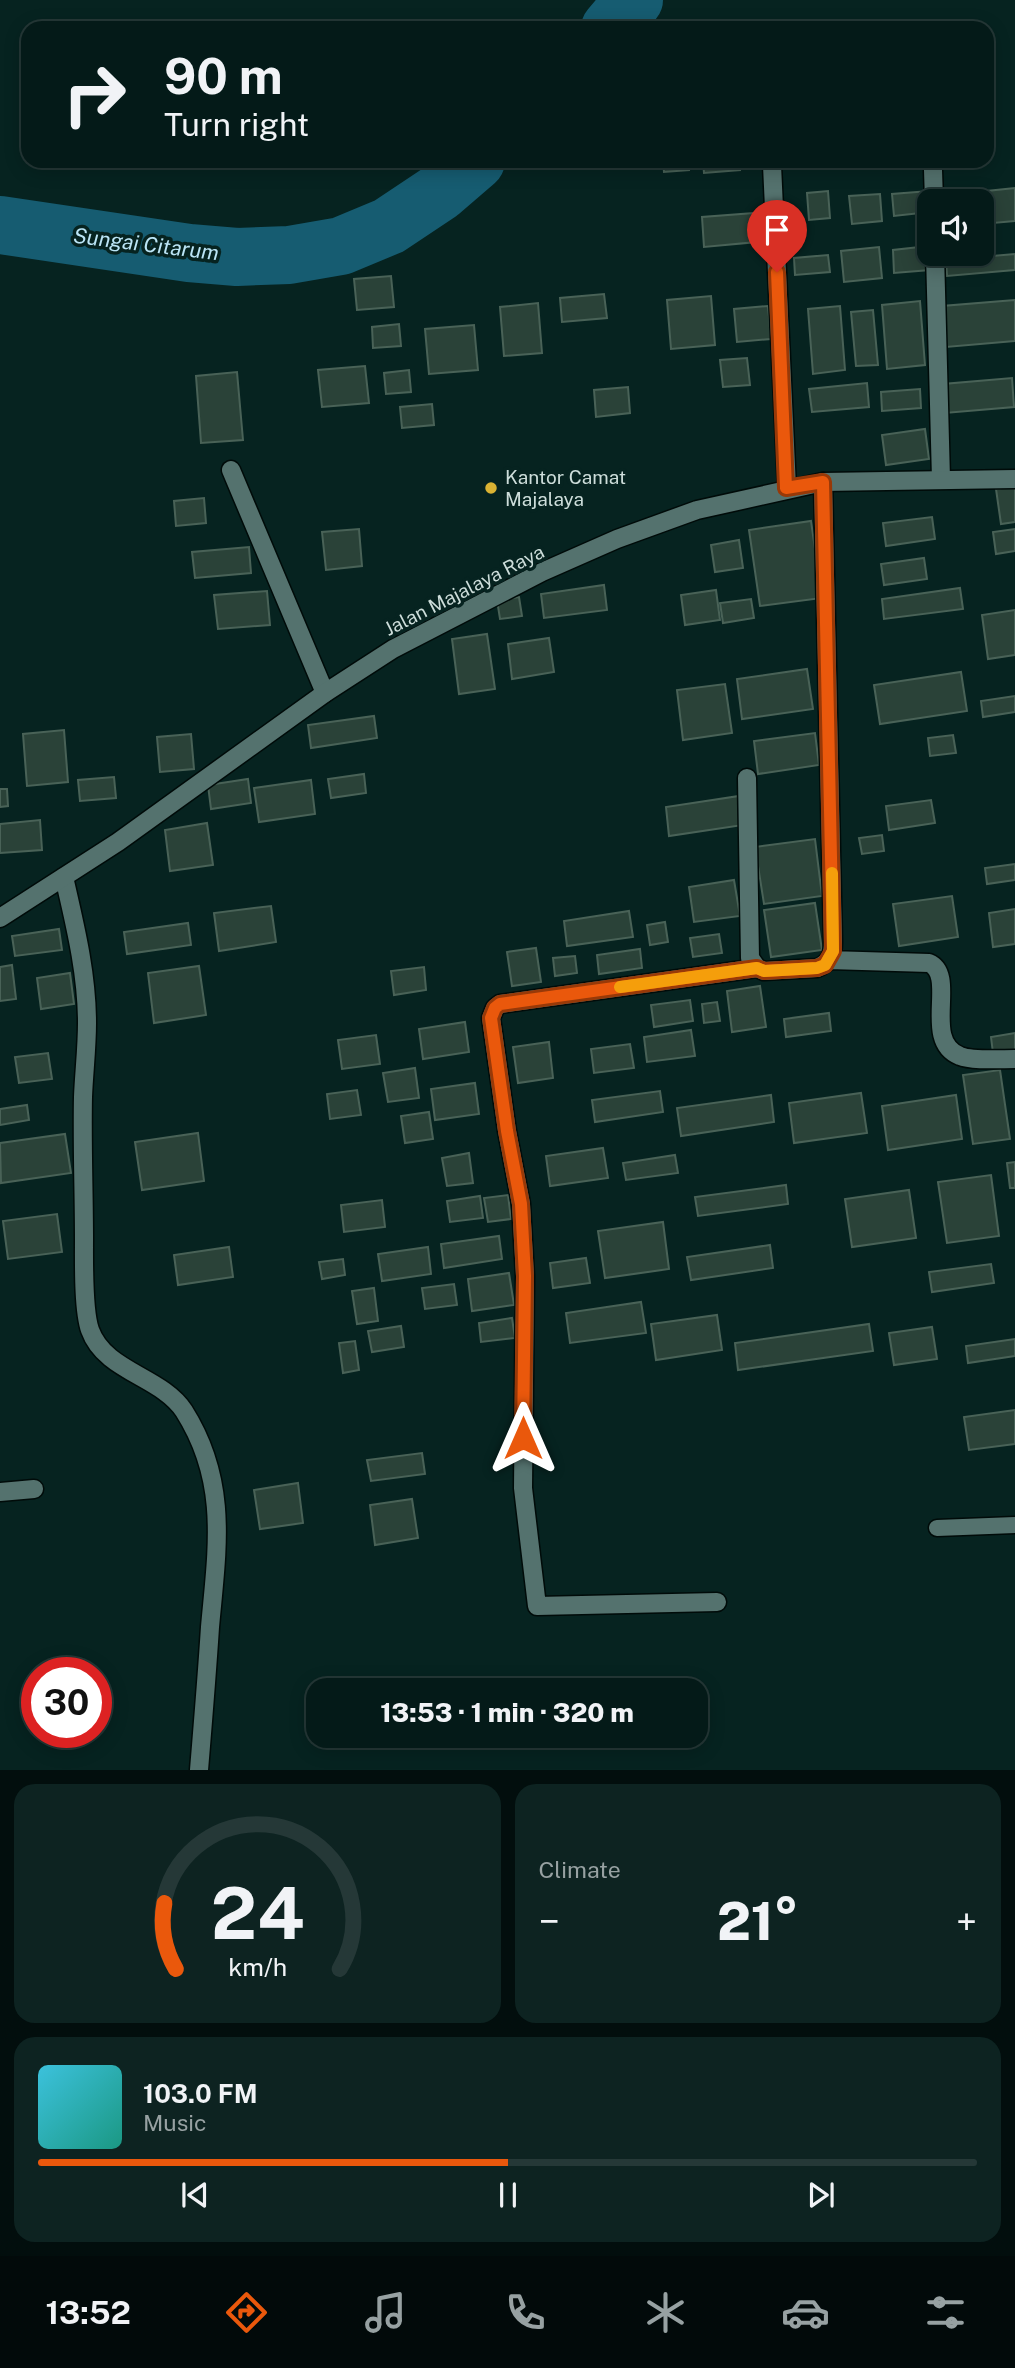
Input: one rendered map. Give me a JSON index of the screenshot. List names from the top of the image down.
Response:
{
  "streets": {
    "street": ["Jalan Majalaya Raya"]
  },
  "water": ["Sungai Citarum"],
  "places": ["Kantor Camat Majalaya"],
  "page": {
    "turn": ["90 m", "Turn right"],
    "limit": "30",
    "trip": "13:53 · 1 min · 320 m",
    "tile": "Climate",
    "heat": ["−", "21°", "+"],
    "song": ["103.0 FM", "Music"],
    "tabs": "13:52",
    "gauge": ["24", "km/h"]
  }
}
